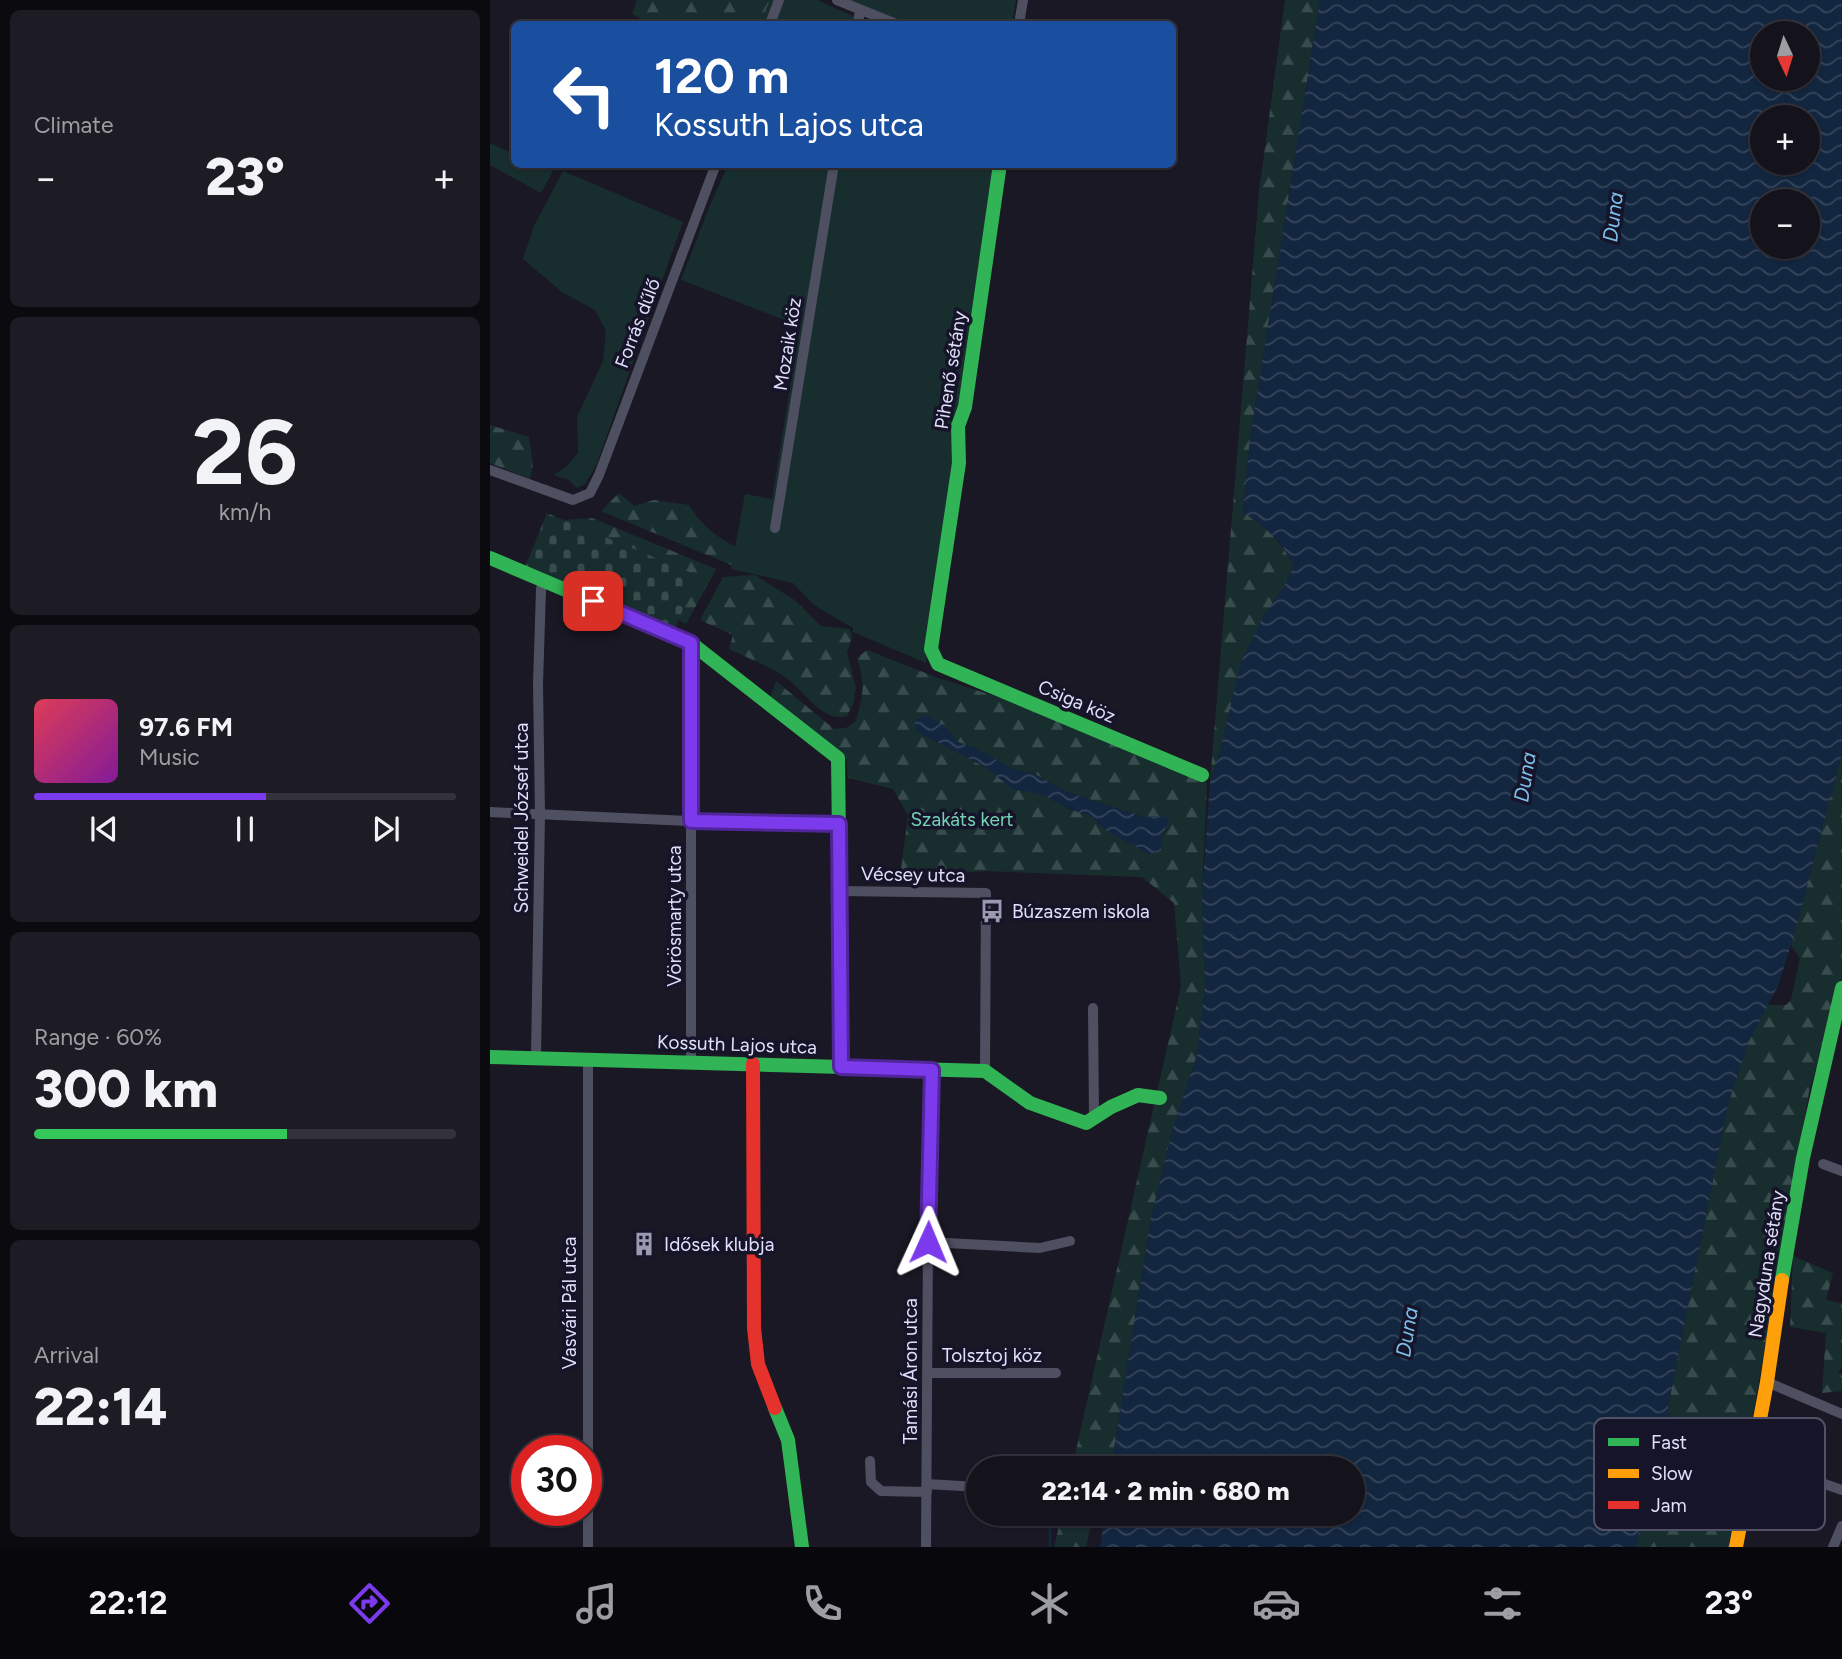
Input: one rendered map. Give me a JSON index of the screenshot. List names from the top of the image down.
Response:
{
  "streets": {
    "street": [
      "Forrás dűlő",
      "Mozaik köz",
      "Pihenő sétány",
      "Csiga köz",
      "Schweidel József utca",
      "Vécsey utca",
      "Vörösmarty utca",
      "Kossuth Lajos utca",
      "Nagyduna sétány",
      "Vasvári Pál utca",
      "Tolsztoj köz",
      "Tamási Áron utca"
    ]
  },
  "crossings": [
    ["Pihenő sétány", "Csiga köz"],
    ["Schweidel József utca", "Kossuth Lajos utca"],
    ["Vécsey utca", "Kossuth Lajos utca"],
    ["Vörösmarty utca", "Kossuth Lajos utca"],
    ["Kossuth Lajos utca", "Vasvári Pál utca"],
    ["Kossuth Lajos utca", "Tamási Áron utca"],
    ["Tolsztoj köz", "Tamási Áron utca"]
  ],
  "water": ["Duna"],
  "parks": ["Szakáts kert"],
  "places": {
    "bus stop": ["Búzaszem iskola"],
    "building": ["Idősek klubja"]
  },
  "legend": ["Fast", "Slow", "Jam"],
  "north": "bottom",
  "page": {
    "tile": [
      "Climate",
      ["26", "km/h"],
      ["Range · 60%", "300 km"],
      ["Arrival", "22:14"]
    ],
    "map_buttons": ["+", "−"],
    "turn": ["120 m", "Kossuth Lajos utca"],
    "heat": ["−", "23°", "+"],
    "song": ["97.6 FM", "Music"],
    "limit": "30",
    "trip": "22:14 · 2 min · 680 m",
    "tabs": ["22:12", "23°"]
  }
}
